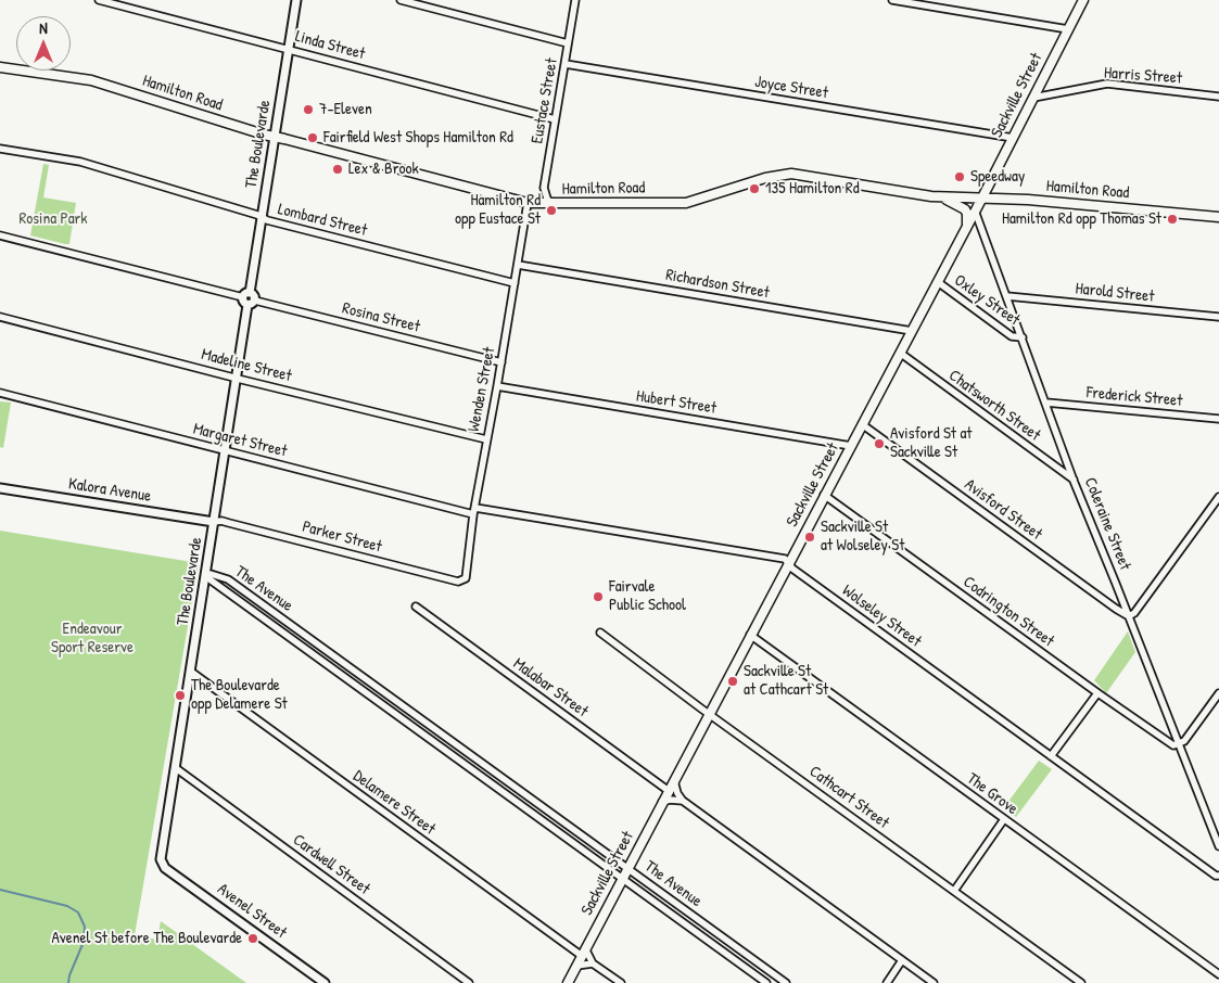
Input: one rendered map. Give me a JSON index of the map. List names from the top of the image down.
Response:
{
  "streets": {
    "main road": ["Hamilton Road", "Sackville Street"],
    "street": [
      "Linda Street",
      "Harris Street",
      "Joyce Street",
      "Eustace Street",
      "The Boulevarde",
      "Lombard Street",
      "Richardson Street",
      "Harold Street",
      "Oxley Street",
      "Rosina Street",
      "Madeline Street",
      "Wenden Street",
      "Frederick Street",
      "Hubert Street",
      "Chatsworth Street",
      "Margaret Street",
      "Kalora Avenue",
      "Avisford Street",
      "Coleraine Street",
      "Parker Street",
      "The Avenue",
      "Codrington Street",
      "Wolseley Street",
      "Malabar Street",
      "The Grove",
      "Cathcart Street",
      "Delamere Street",
      "Cardwell Street",
      "Avenel Street"
    ]
  },
  "crossings": [
    ["Linda Street", "Eustace Street"],
    ["Linda Street", "The Boulevarde"],
    ["Harris Street", "Sackville Street"],
    ["Joyce Street", "Sackville Street"],
    ["Joyce Street", "Eustace Street"],
    ["Hamilton Road", "Sackville Street"],
    ["Hamilton Road", "The Boulevarde"],
    ["Hamilton Road", "Wenden Street"],
    ["Sackville Street", "Richardson Street"],
    ["Sackville Street", "Oxley Street"],
    ["Sackville Street", "Hubert Street"],
    ["Sackville Street", "Chatsworth Street"],
    ["Sackville Street", "Avisford Street"],
    ["Sackville Street", "Coleraine Street"],
    ["Sackville Street", "The Avenue"],
    ["Sackville Street", "Codrington Street"],
    ["Sackville Street", "Wolseley Street"],
    ["Sackville Street", "Malabar Street"],
    ["Sackville Street", "The Grove"],
    ["Sackville Street", "Cathcart Street"],
    ["Sackville Street", "Delamere Street"],
    ["The Boulevarde", "Lombard Street"],
    ["The Boulevarde", "Rosina Street"],
    ["The Boulevarde", "Madeline Street"],
    ["The Boulevarde", "Margaret Street"],
    ["The Boulevarde", "Kalora Avenue"],
    ["The Boulevarde", "Parker Street"],
    ["The Boulevarde", "The Avenue"],
    ["The Boulevarde", "Delamere Street"],
    ["The Boulevarde", "Cardwell Street"],
    ["The Boulevarde", "Avenel Street"],
    ["Lombard Street", "Wenden Street"],
    ["Richardson Street", "Wenden Street"],
    ["Harold Street", "Coleraine Street"],
    ["Oxley Street", "Coleraine Street"],
    ["Rosina Street", "Wenden Street"],
    ["Madeline Street", "Wenden Street"],
    ["Wenden Street", "Hubert Street"],
    ["Wenden Street", "Margaret Street"],
    ["Wenden Street", "Parker Street"],
    ["Wenden Street", "Wolseley Street"],
    ["Frederick Street", "Coleraine Street"],
    ["Chatsworth Street", "Coleraine Street"],
    ["Margaret Street", "Wolseley Street"],
    ["Kalora Avenue", "Parker Street"],
    ["Avisford Street", "Coleraine Street"],
    ["Coleraine Street", "Codrington Street"]
  ],
  "parks": ["Rosina Park", "Endeavour Sport Reserve"],
  "places": [
    "7-Eleven",
    "Fairfield West Shops Hamilton Rd",
    "Lex & Brook",
    "Speedway",
    "135 Hamilton Rd",
    "Hamilton Rd opp Eustace St",
    "Hamilton Rd opp Thomas St",
    "Avisford St at Sackville St",
    "Sackville St at Wolseley St",
    "Fairvale Public School",
    "Sackville St at Cathcart St",
    "The Boulevarde opp Delamere St",
    "Avenel St before The Boulevarde"
  ],
  "north": "top"
}
